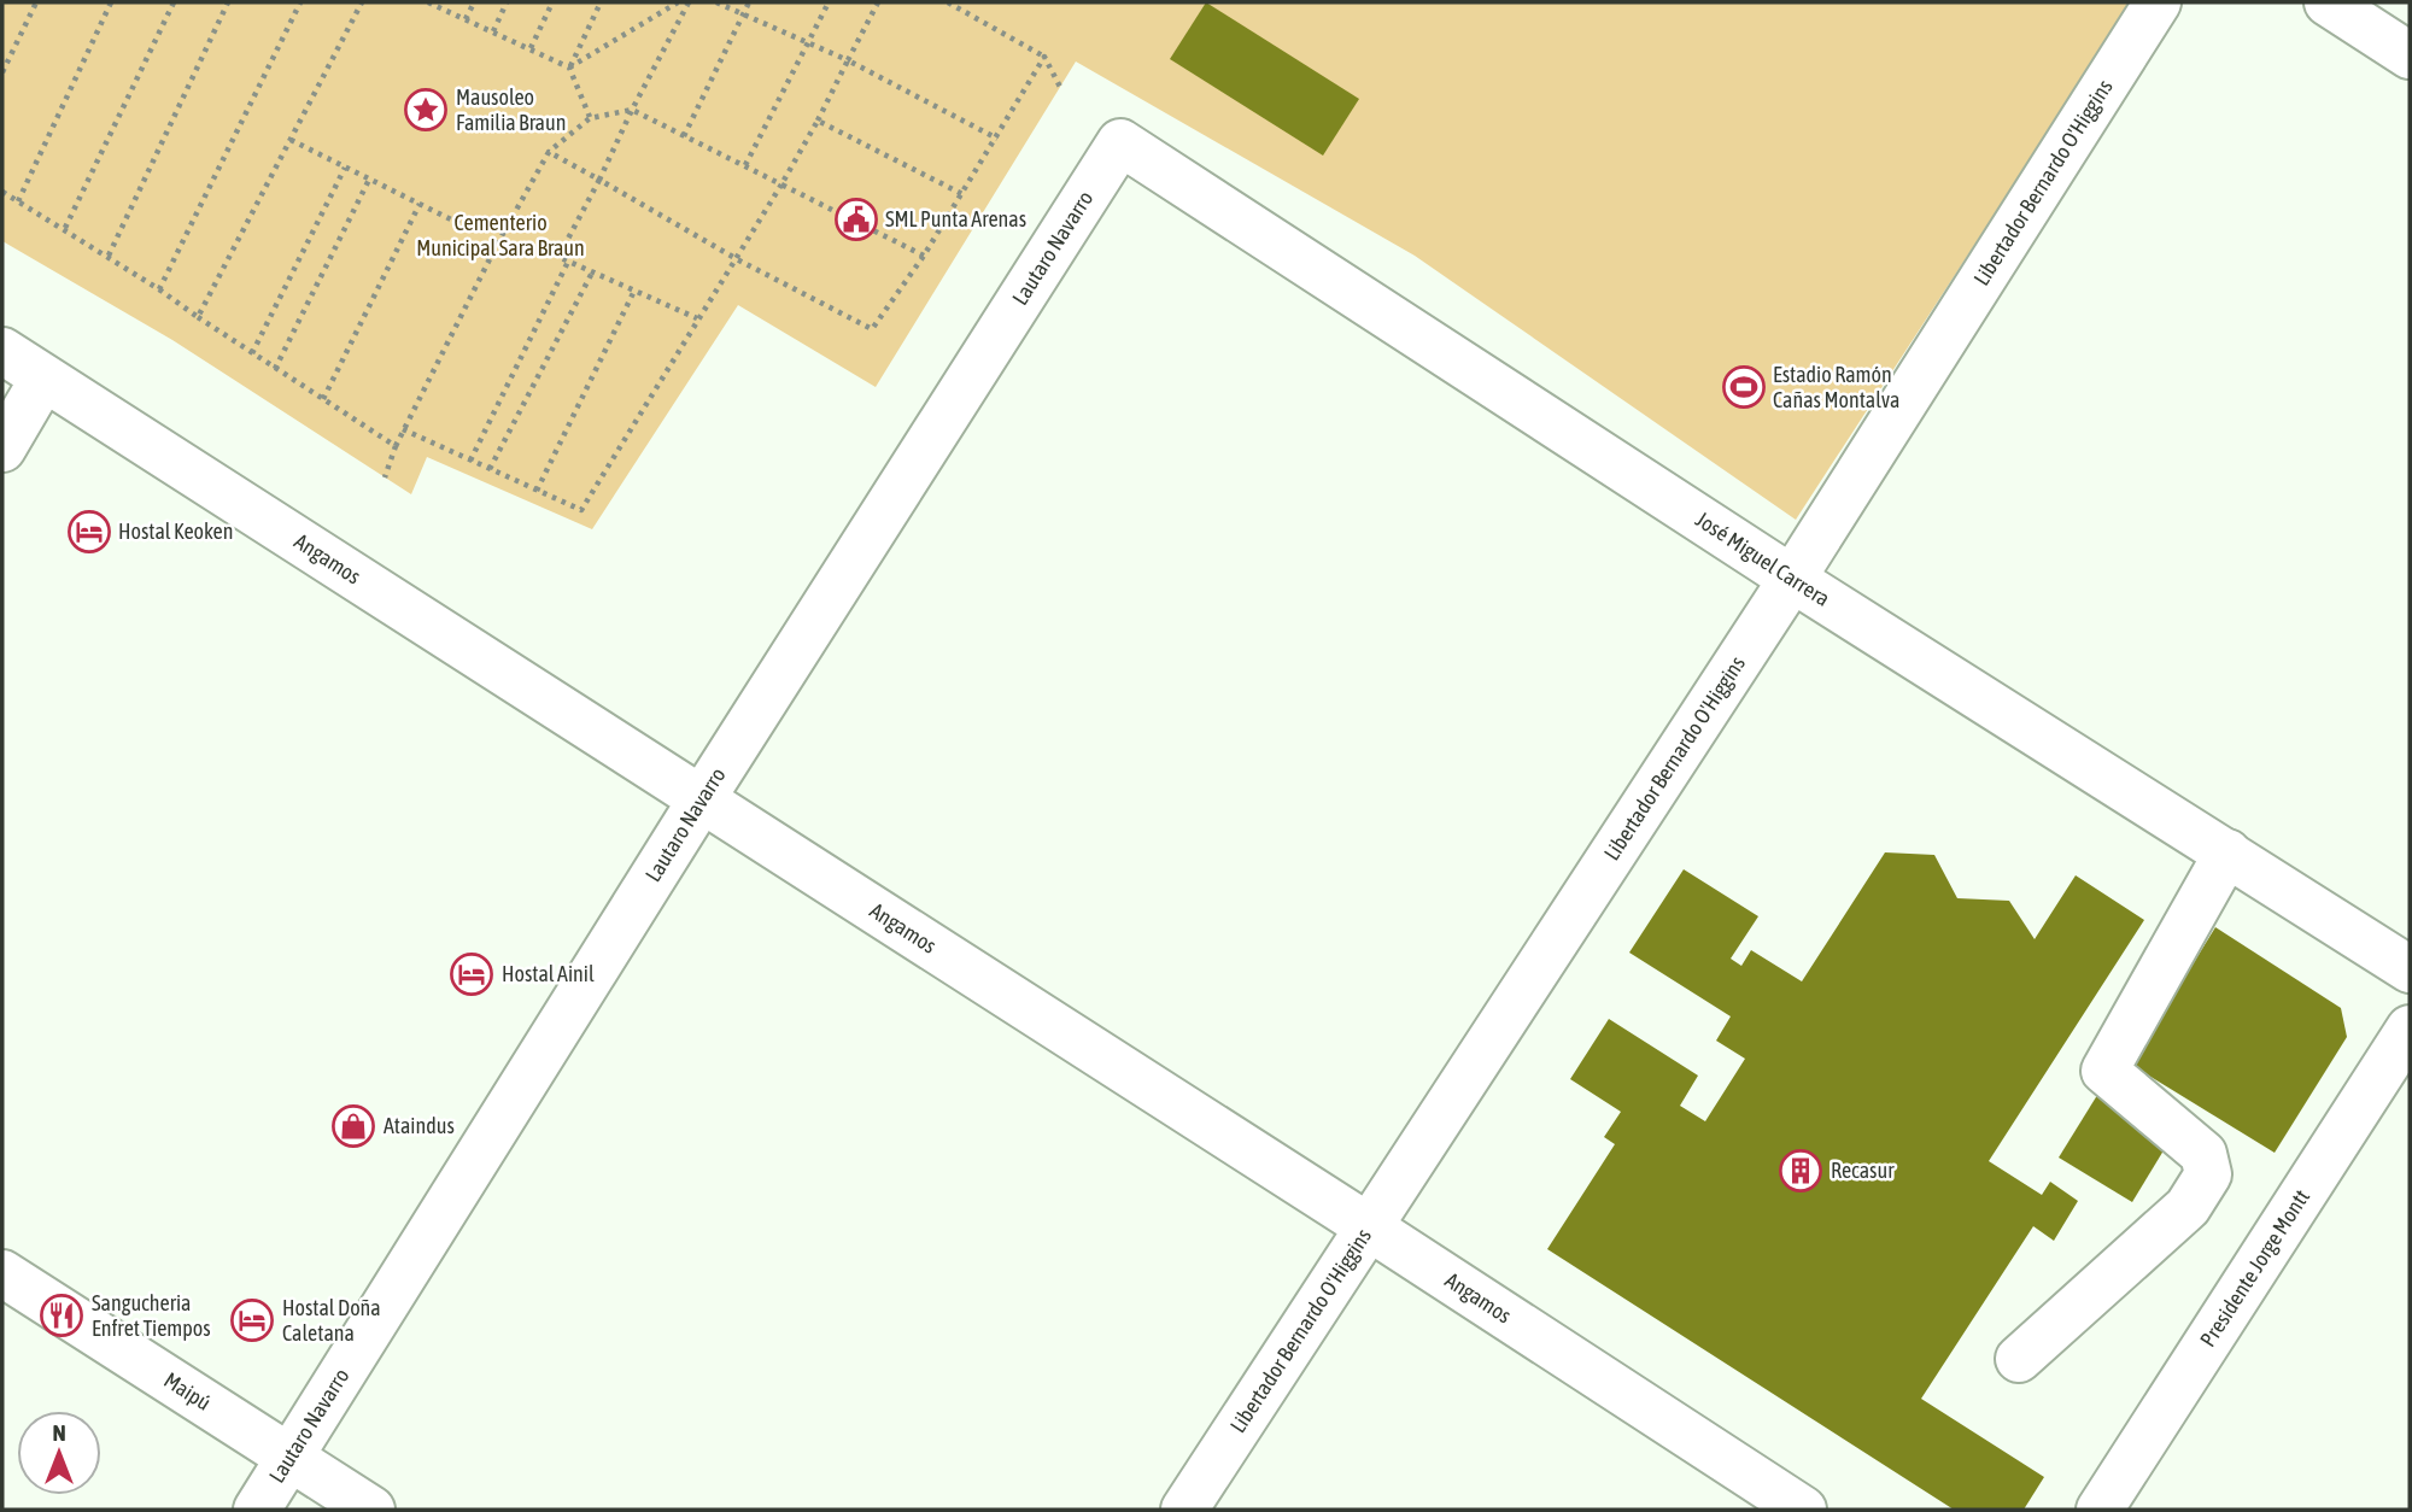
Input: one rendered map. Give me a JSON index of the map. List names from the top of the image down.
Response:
{
  "streets": {
    "street": [
      "Libertador Bernardo O'Higgins",
      "Lautaro Navarro",
      "José Miguel Carrera",
      "Angamos",
      "Presidente Jorge Montt",
      "Maipú"
    ]
  },
  "crossings": [
    ["Libertador Bernardo O'Higgins", "José Miguel Carrera"],
    ["Libertador Bernardo O'Higgins", "Angamos"],
    ["Lautaro Navarro", "José Miguel Carrera"],
    ["Lautaro Navarro", "Angamos"],
    ["Lautaro Navarro", "Maipú"]
  ],
  "parks": ["Cementerio Municipal Sara Braun"],
  "places": {
    "place": ["Mausoleo Familia Braun"],
    "public building": ["SML Punta Arenas"],
    "sports": ["Estadio Ramón Cañas Montalva"],
    "hotel": ["Hostal Keoken", "Hostal Ainil", "Hostal Doña Caletana"],
    "shop": ["Ataindus"],
    "building": ["Recasur"],
    "restaurant": ["Sangucheria Enfret Tiempos"]
  },
  "north": "top"
}
